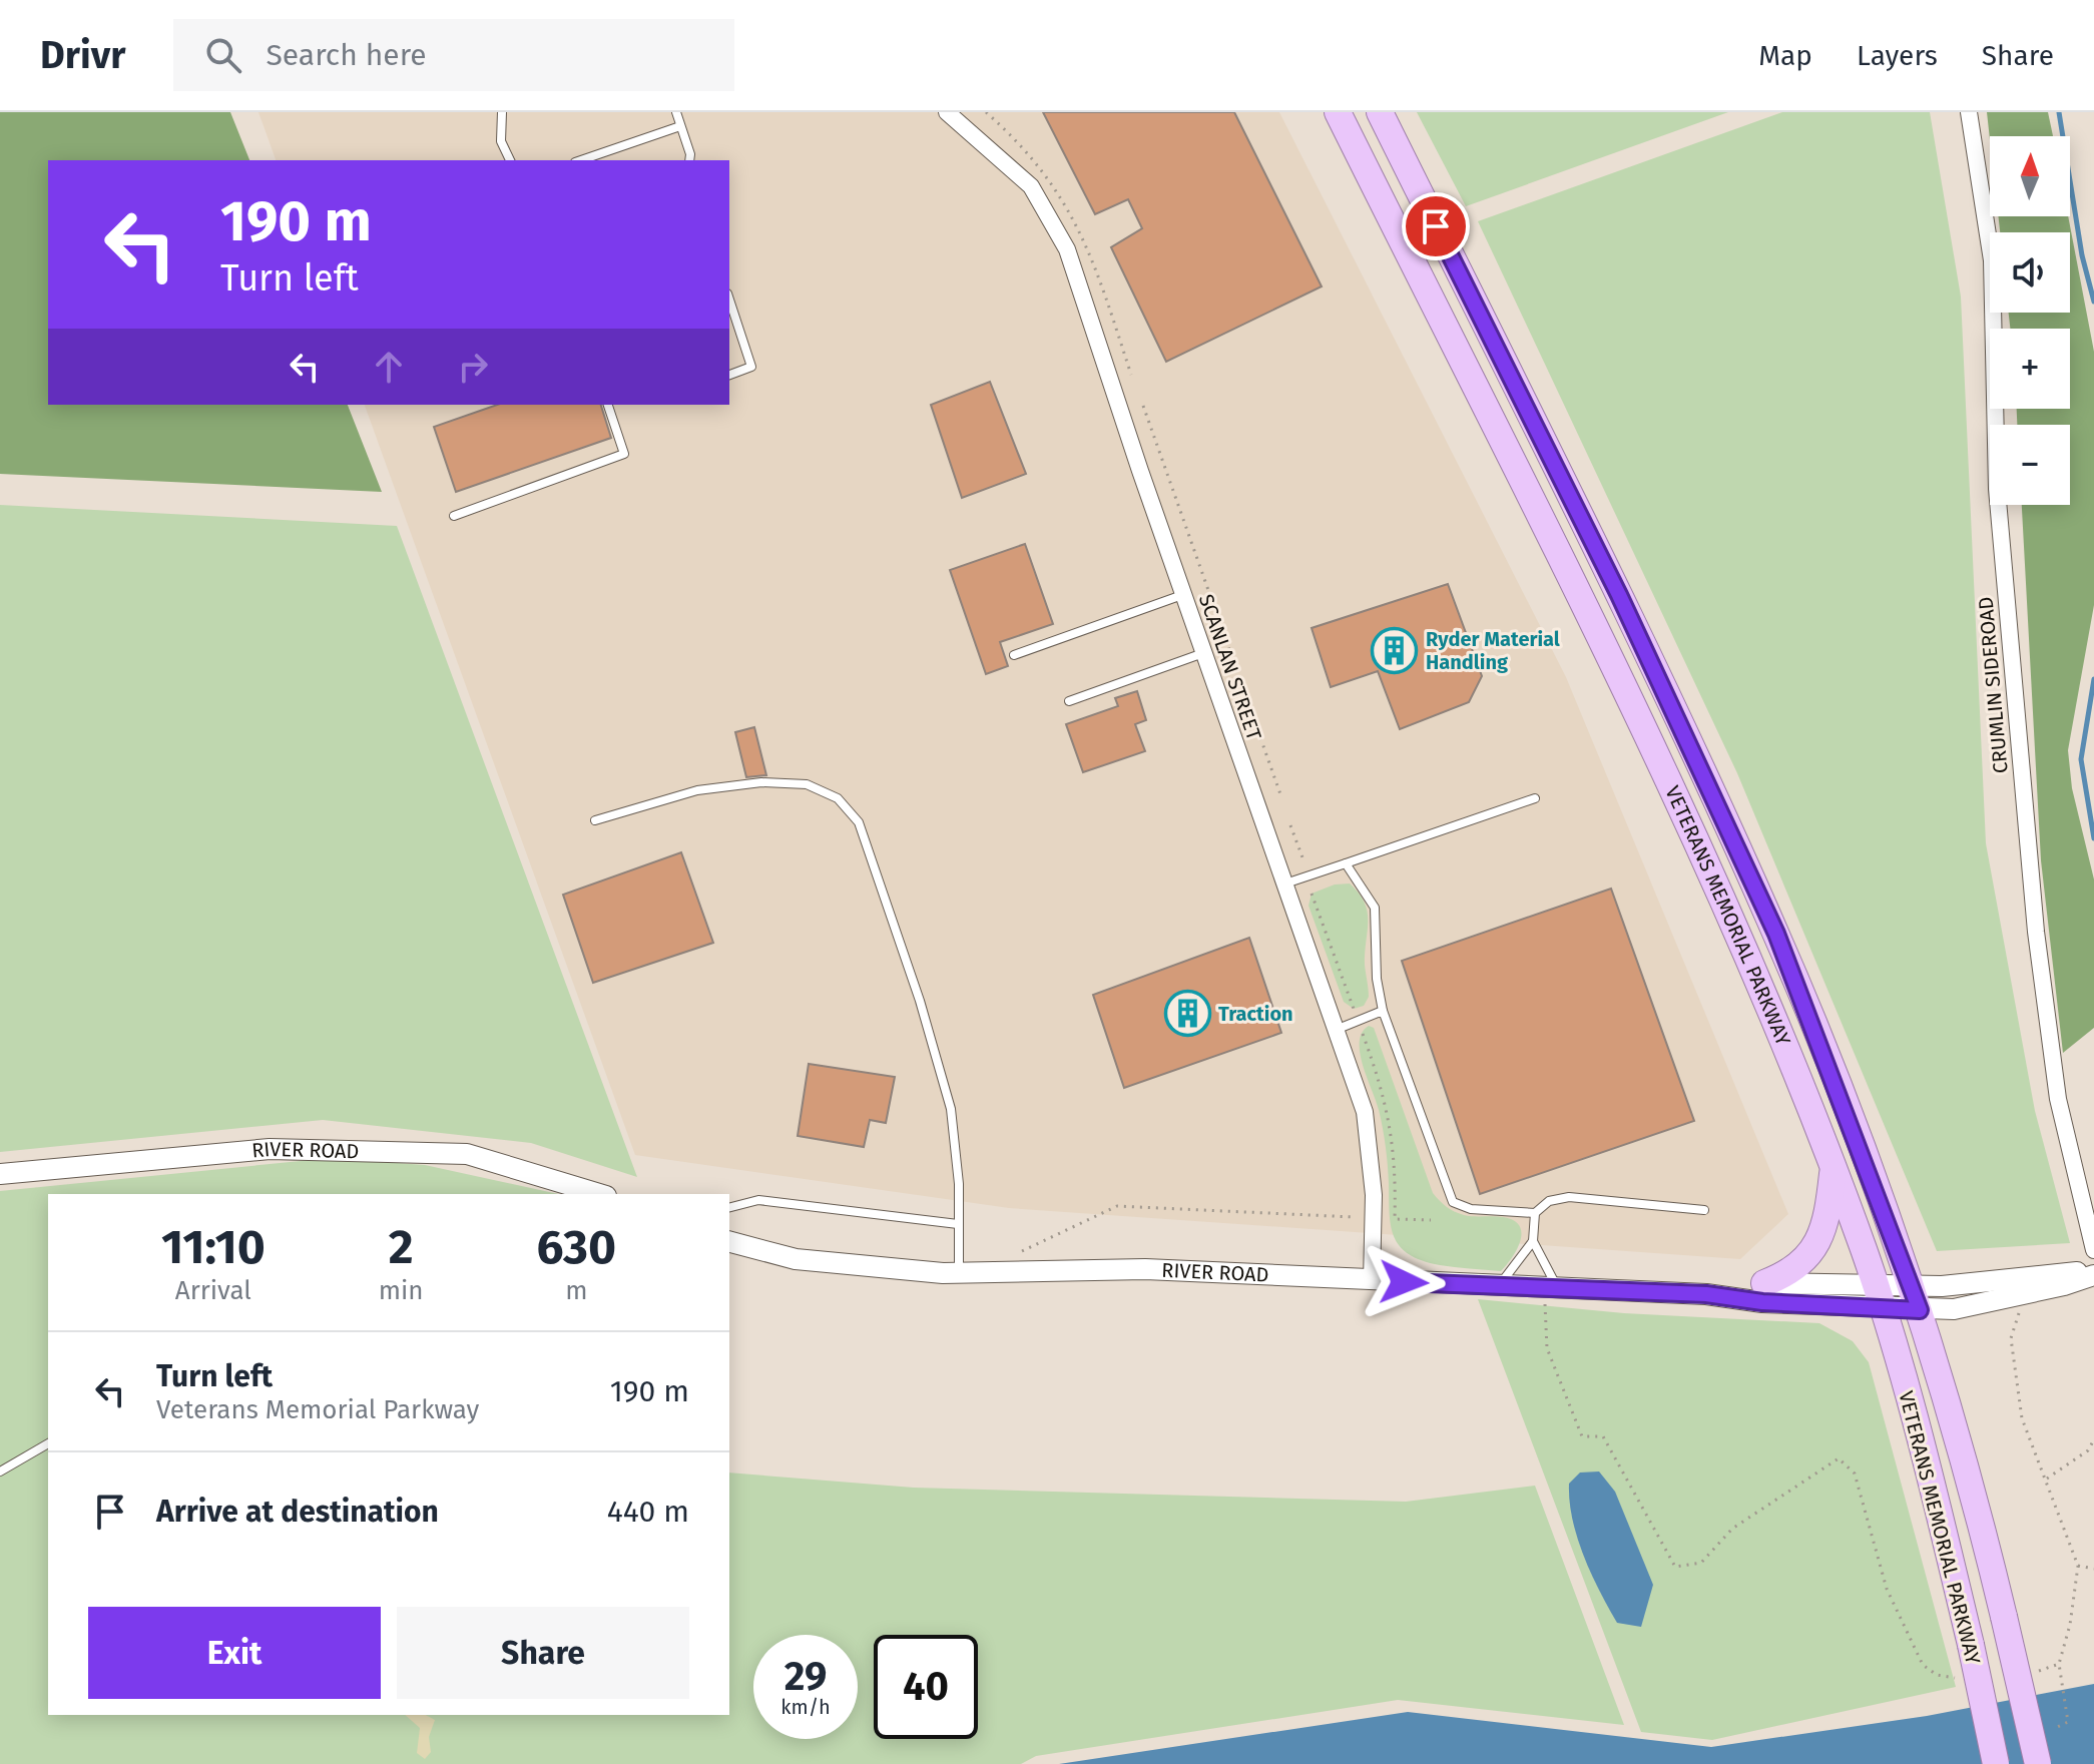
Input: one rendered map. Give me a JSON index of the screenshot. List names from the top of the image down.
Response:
{
  "streets": {
    "highway": ["VETERANS MEMORIAL PARKWAY"],
    "street": ["SCANLAN STREET", "CRUMLIN SIDEROAD", "RIVER ROAD"]
  },
  "crossings": [
    ["SCANLAN STREET", "RIVER ROAD"],
    ["VETERANS MEMORIAL PARKWAY", "RIVER ROAD"]
  ],
  "places": {
    "building": ["Ryder Material Handling", "Traction"]
  },
  "north": "top",
  "page": {
    "header": "Drivr",
    "search": "Search here",
    "nav": ["Map", "Layers", "Share"],
    "map_buttons": ["+", "−"],
    "turn": ["190 m", "Turn left"],
    "eta": [
      "11:10",
      "Arrival",
      "2",
      "min",
      "630",
      "m"
    ],
    "list": [
      {
        "name": "Turn left",
        "note": "Veterans Memorial Parkway",
        "value": "190 m"
      },
      {
        "name": "Arrive at destination",
        "value": "440 m"
      }
    ],
    "buttons": ["Exit", "Share"],
    "speed": "29 km/h",
    "limit": "40"
  }
}
